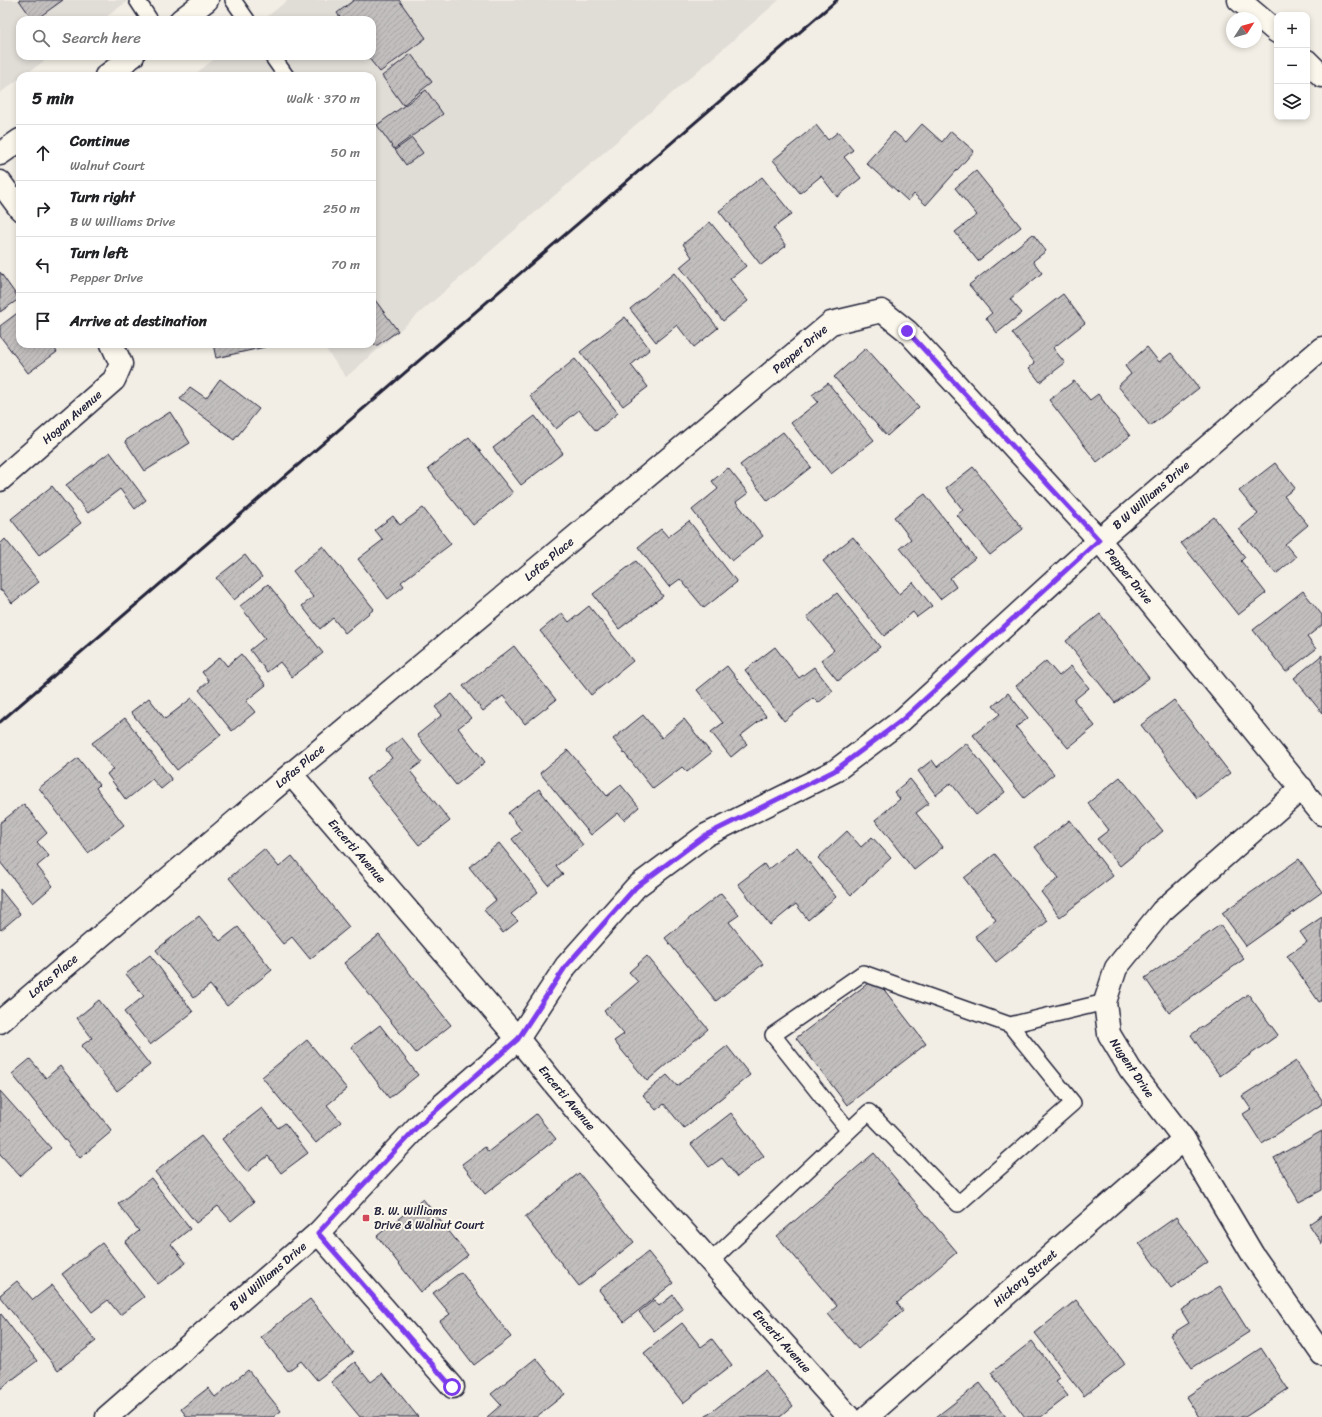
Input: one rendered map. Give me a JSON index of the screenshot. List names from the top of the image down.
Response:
{
  "streets": {
    "street": [
      "Pepper Drive",
      "Hogan Avenue",
      "B W Williams Drive",
      "Lofas Place",
      "Encerti Avenue",
      "Nugent Drive",
      "Hickory Street"
    ]
  },
  "crossings": [
    ["Pepper Drive", "B W Williams Drive"],
    ["Pepper Drive", "Lofas Place"],
    ["Pepper Drive", "Nugent Drive"],
    ["B W Williams Drive", "Encerti Avenue"],
    ["Lofas Place", "Encerti Avenue"],
    ["Nugent Drive", "Hickory Street"]
  ],
  "places": {
    "transit": ["B. W. Williams Drive & Walnut Court"]
  },
  "north": "top right",
  "page": {
    "map_buttons": ["+", "−"],
    "search": "Search here",
    "heading": ["5 min", "Walk · 370 m"],
    "list": [
      ["Continue", "Walnut Court", "50 m"],
      ["Turn right", "B W Williams Drive", "250 m"],
      ["Turn left", "Pepper Drive", "70 m"],
      "Arrive at destination"
    ]
  }
}
